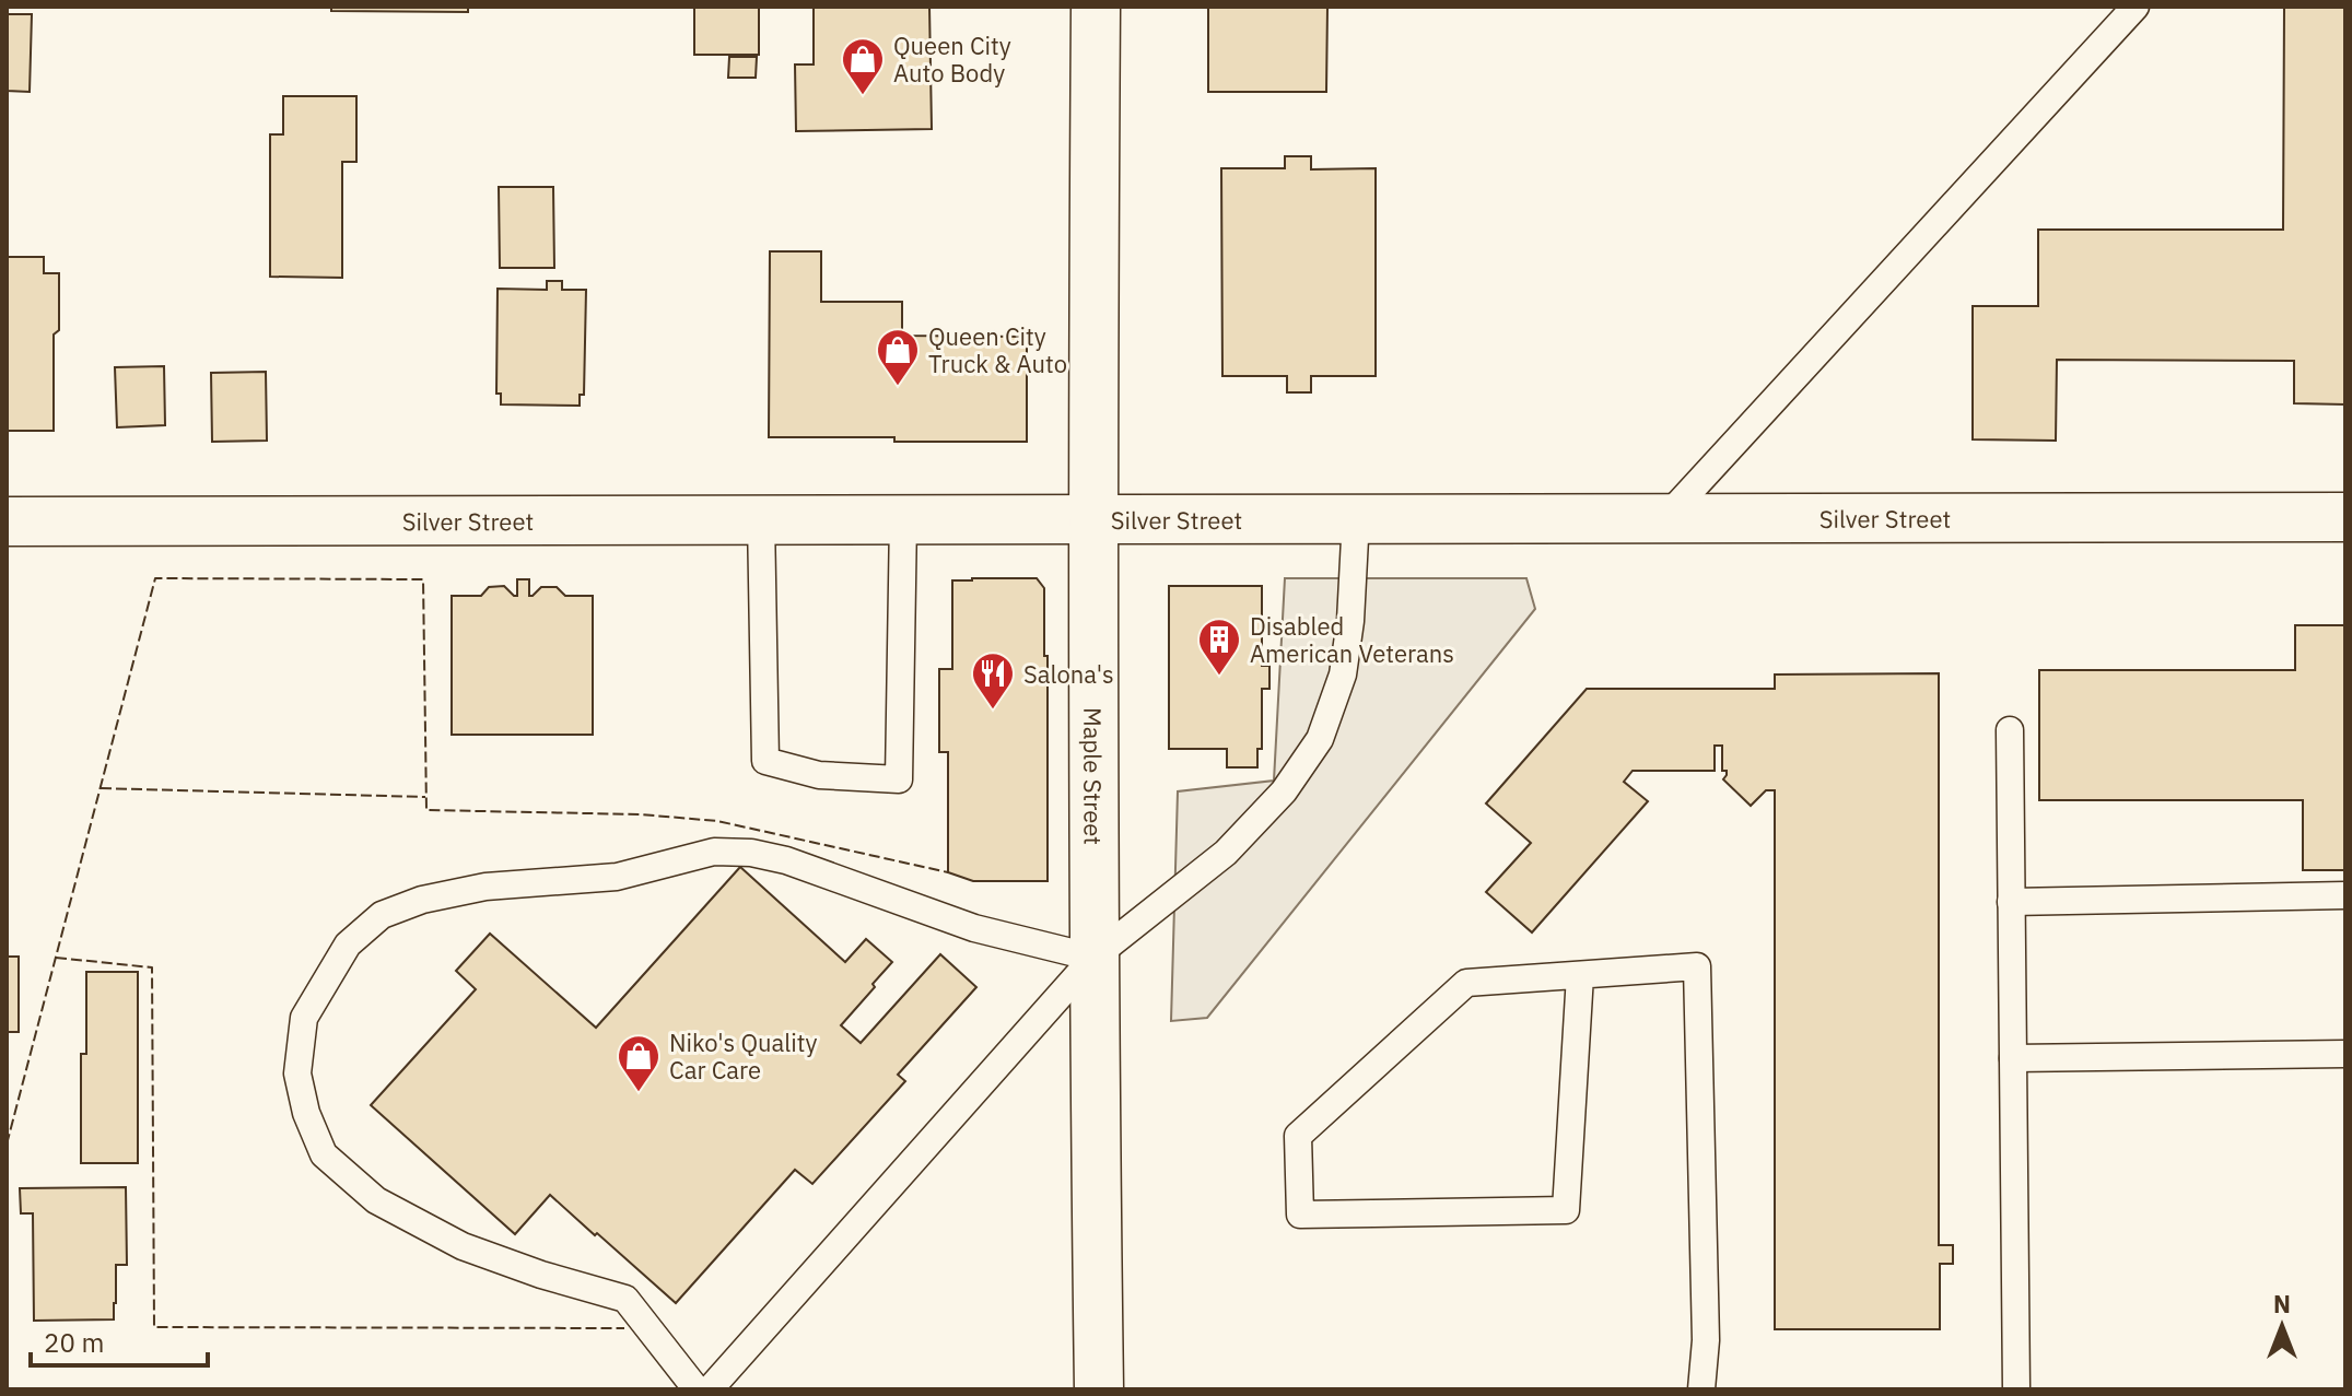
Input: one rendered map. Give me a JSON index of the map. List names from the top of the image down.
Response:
{
  "streets": {
    "street": ["Silver Street", "Maple Street"]
  },
  "crossings": [
    ["Silver Street", "Maple Street"]
  ],
  "places": {
    "shop": ["Queen City Auto Body", "Queen City Truck & Auto", "Niko's Quality Car Care"],
    "building": ["Disabled American Veterans"],
    "restaurant": ["Salona's"]
  },
  "scale_bar": "20 m",
  "north": "top"
}
